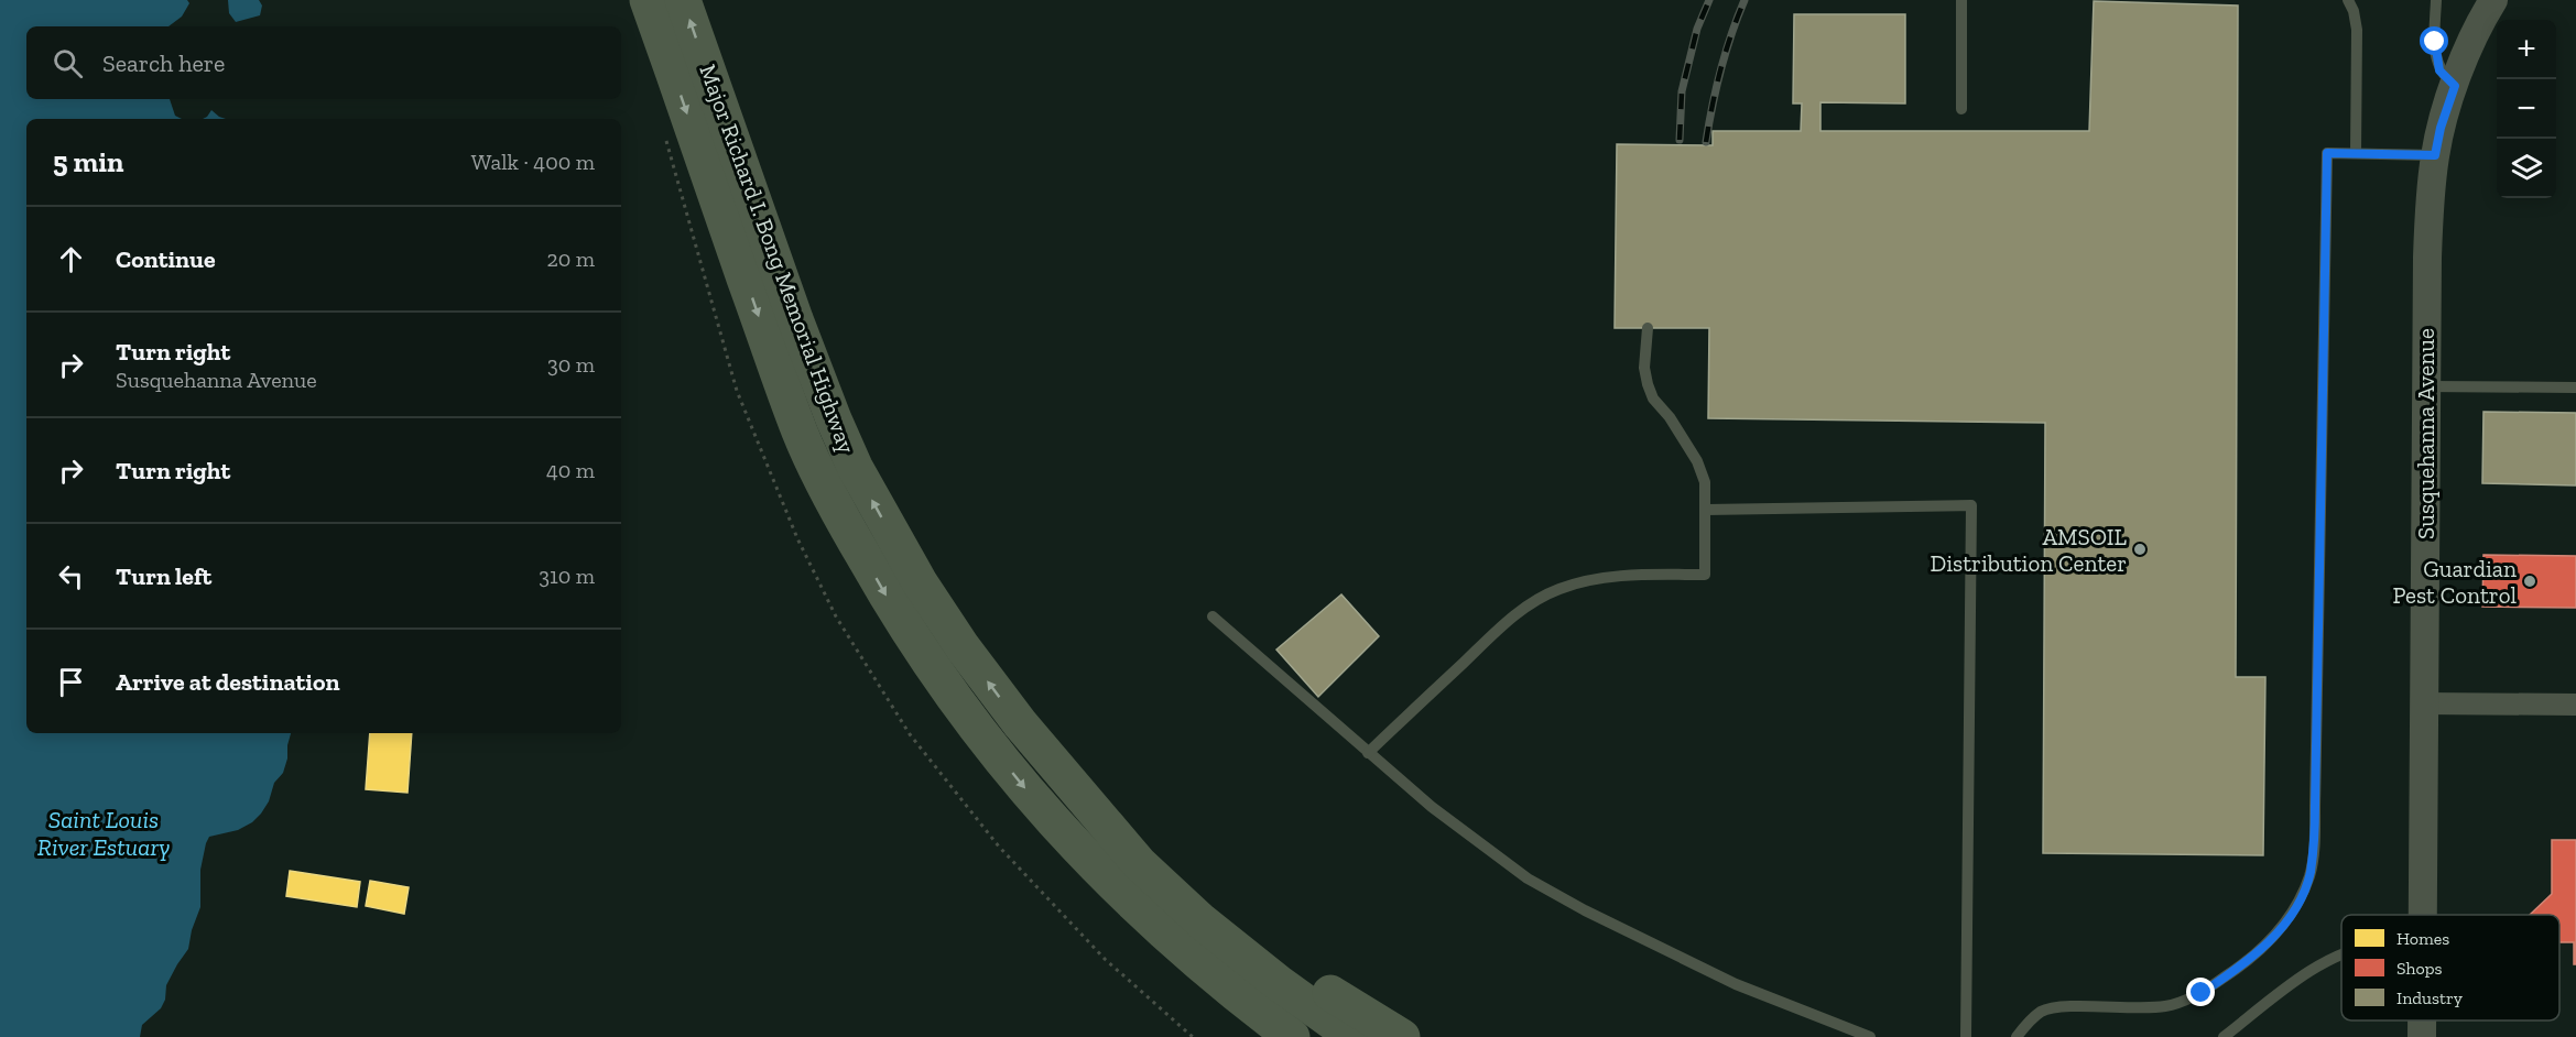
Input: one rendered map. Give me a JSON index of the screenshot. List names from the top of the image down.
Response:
{
  "streets": {
    "highway": ["Major Richard I. Bong Memorial Highway"],
    "street": ["Susquehanna Avenue"]
  },
  "water": ["Saint Louis River Estuary"],
  "places": ["AMSOIL Distribution Center", "Guardian Pest Control"],
  "legend": ["Homes", "Shops", "Industry"],
  "page": {
    "map_buttons": ["+", "−"],
    "search": "Search here",
    "heading": ["5 min", "Walk · 400 m"],
    "list": [
      ["Continue", "20 m"],
      ["Turn right", "Susquehanna Avenue", "30 m"],
      ["Turn right", "40 m"],
      ["Turn left", "310 m"],
      "Arrive at destination"
    ]
  }
}
